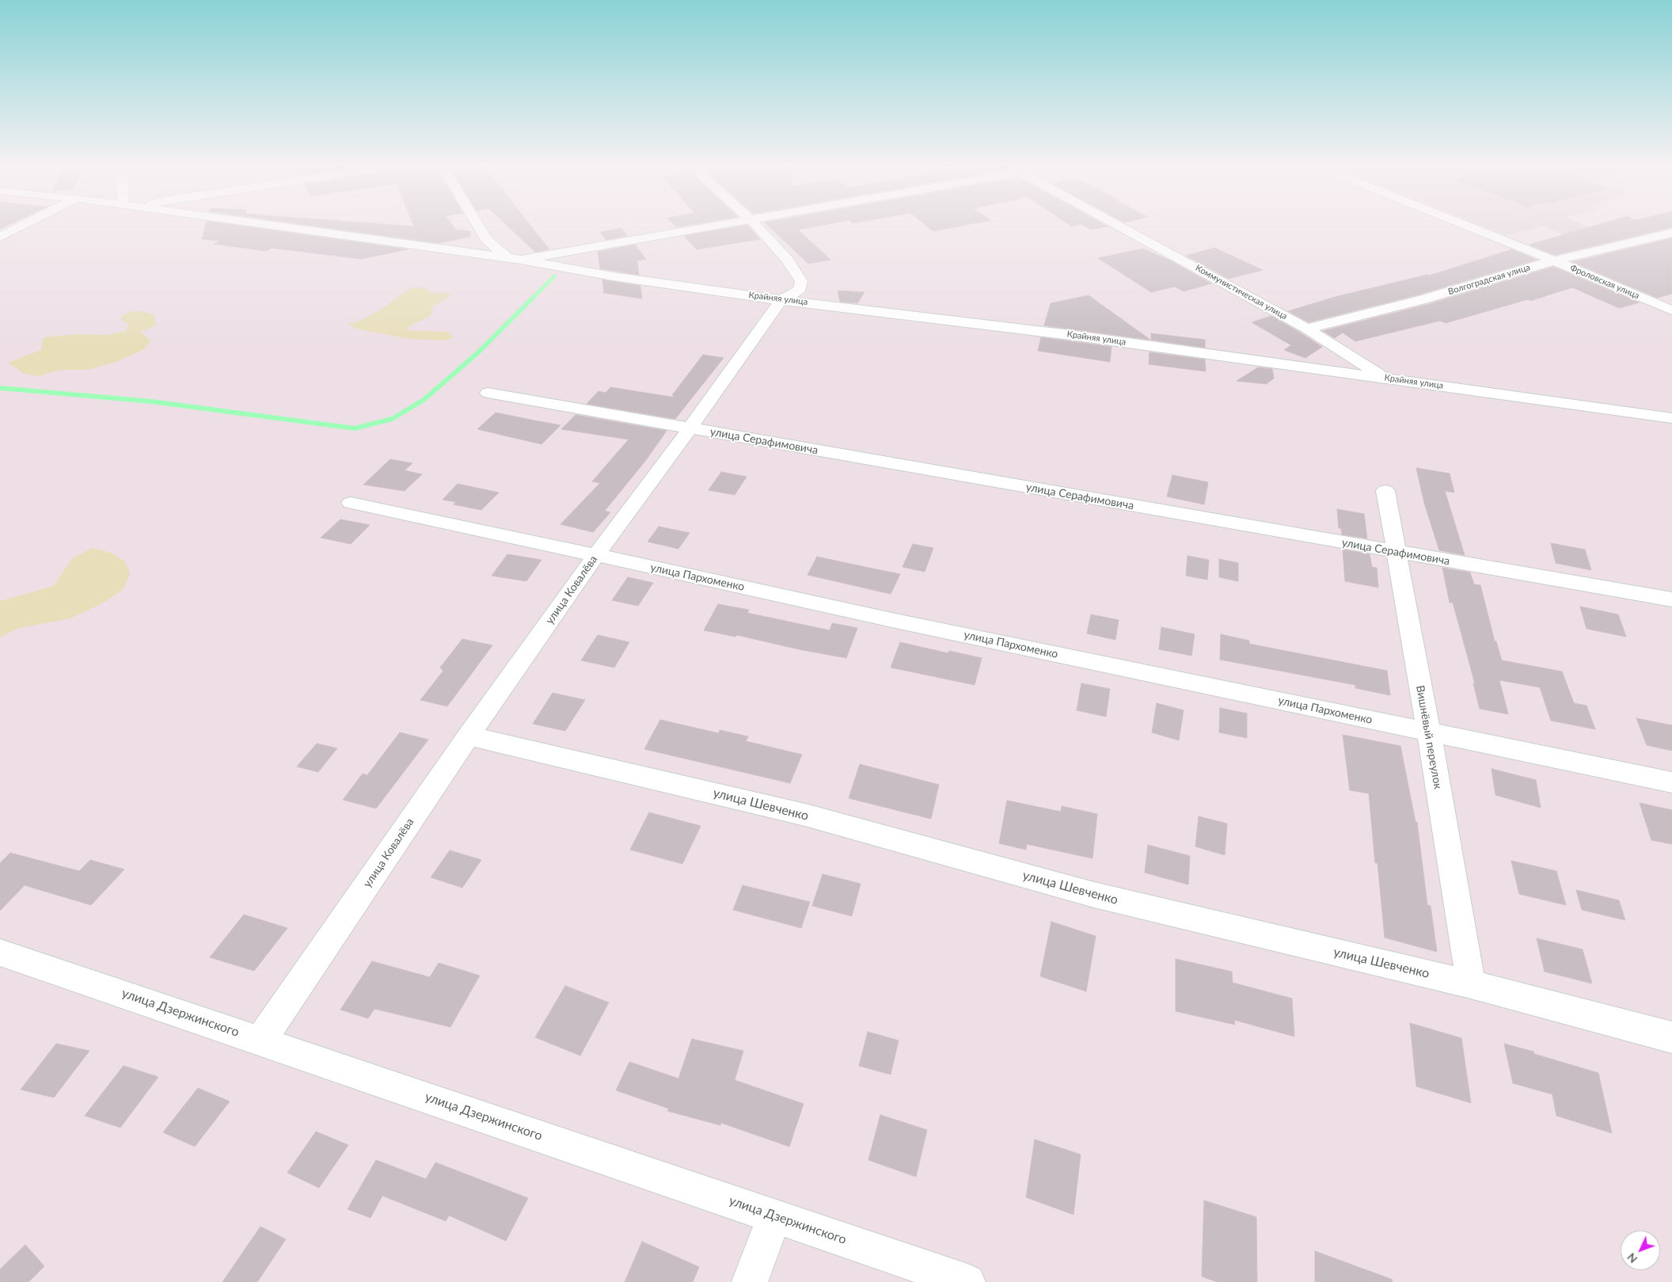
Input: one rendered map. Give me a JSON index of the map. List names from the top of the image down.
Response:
{
  "streets": {
    "street": [
      "Волгоградская улица",
      "Фроловская улица",
      "Коммунистическая улица",
      "Крайняя улица",
      "улица Серафимовича",
      "улица Пархоменко",
      "улица Ковалёва",
      "Вишнёвый переулок",
      "улица Шевченко",
      "улица Дзержинского"
    ]
  },
  "crossings": [
    ["Волгоградская улица", "Фроловская улица"],
    ["Волгоградская улица", "Коммунистическая улица"],
    ["Коммунистическая улица", "Крайняя улица"],
    ["Крайняя улица", "улица Ковалёва"],
    ["улица Серафимовича", "улица Ковалёва"],
    ["улица Серафимовича", "Вишнёвый переулок"],
    ["улица Пархоменко", "улица Ковалёва"],
    ["улица Пархоменко", "Вишнёвый переулок"],
    ["улица Ковалёва", "улица Шевченко"],
    ["улица Ковалёва", "улица Дзержинского"],
    ["Вишнёвый переулок", "улица Шевченко"]
  ],
  "north": "bottom left"
}
